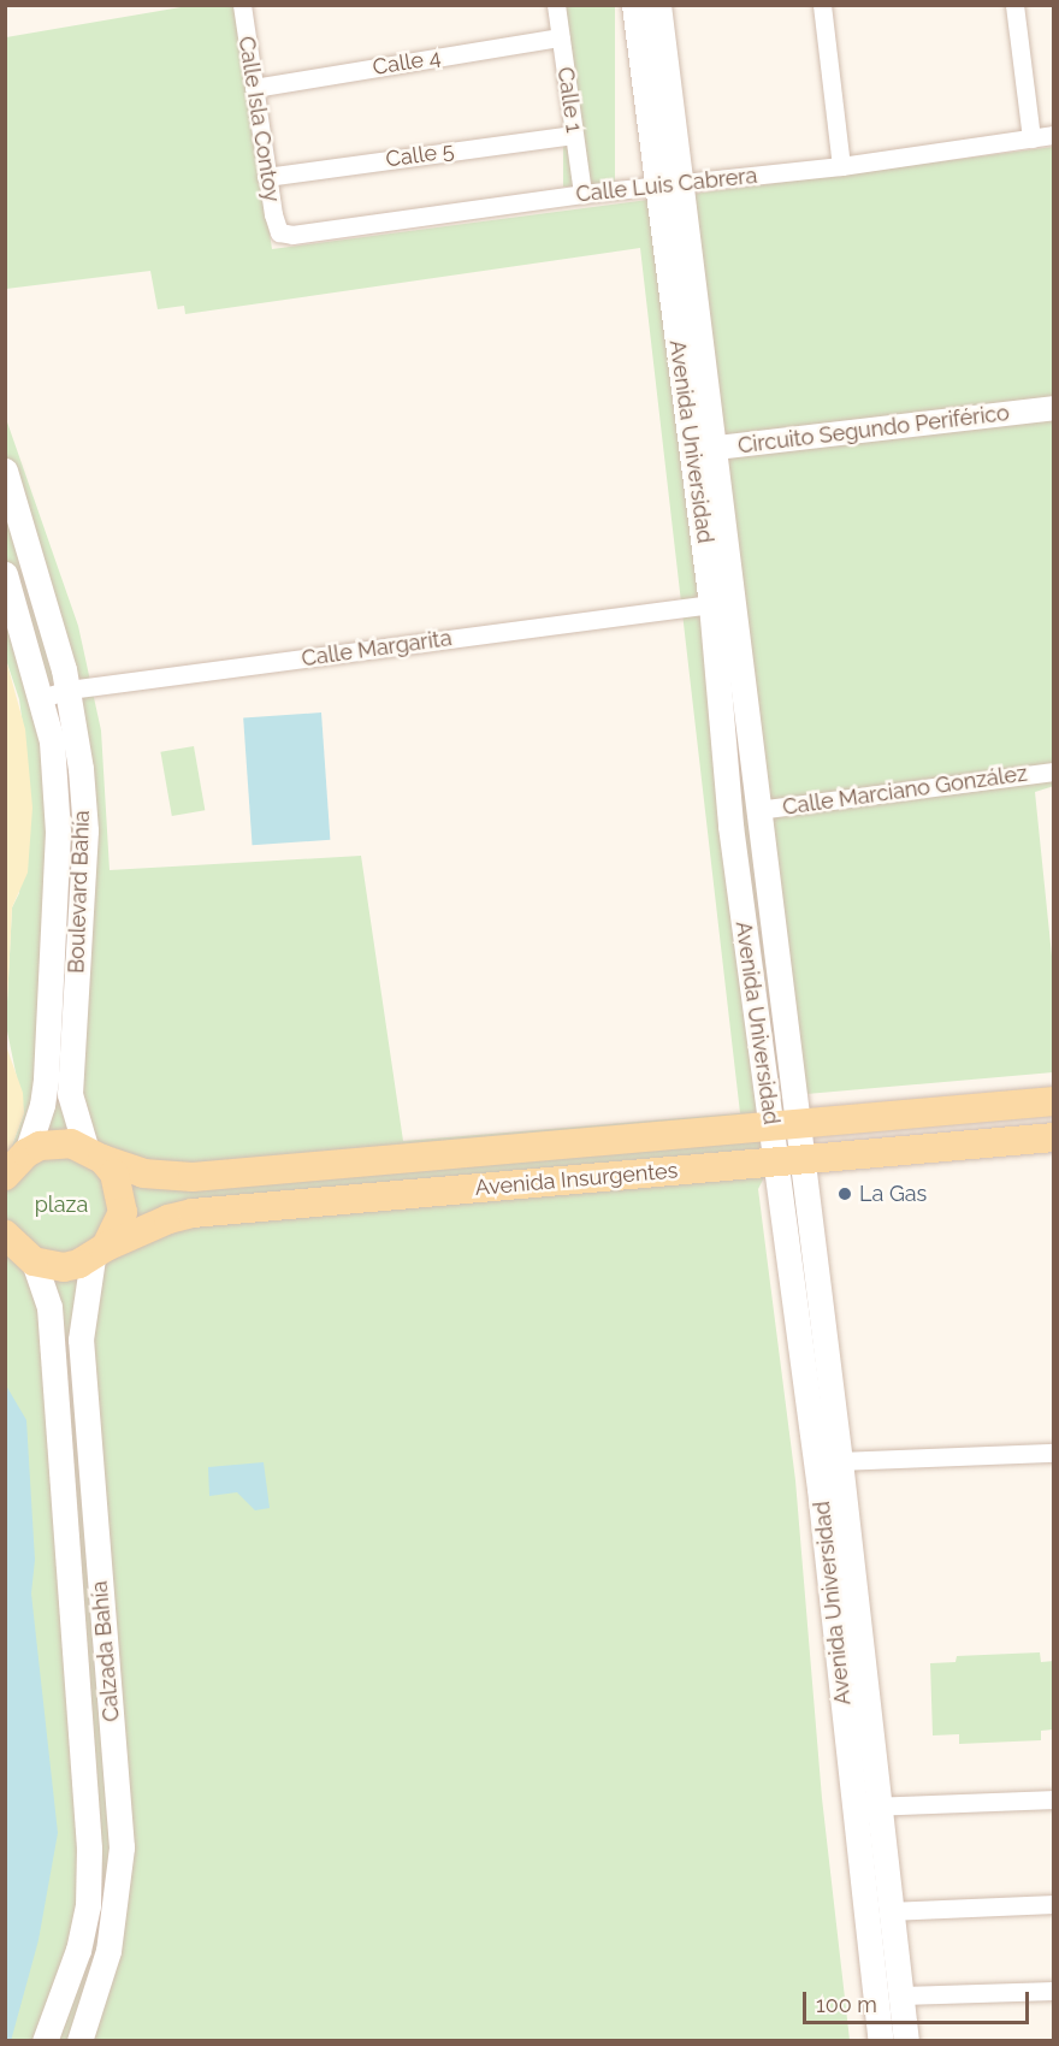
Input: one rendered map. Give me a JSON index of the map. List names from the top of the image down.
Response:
{
  "streets": {
    "main road": [
      "Avenida Universidad",
      "Boulevard Bahía",
      "Avenida Insurgentes",
      "Calzada Bahía"
    ],
    "street": [
      "Calle 4",
      "Calle 1",
      "Calle Isla Contoy",
      "Calle 5",
      "Calle Luis Cabrera",
      "Circuito Segundo Periférico",
      "Calle Margarita",
      "Calle Marciano González"
    ]
  },
  "crossings": [
    ["Calle 4", "Calle 1"],
    ["Calle 4", "Calle Isla Contoy"],
    ["Calle 1", "Calle 5"],
    ["Calle 1", "Calle Luis Cabrera"],
    ["Calle Isla Contoy", "Calle 5"],
    ["Calle Isla Contoy", "Calle Luis Cabrera"],
    ["Calle Luis Cabrera", "Avenida Universidad"],
    ["Circuito Segundo Periférico", "Avenida Universidad"],
    ["Avenida Universidad", "Calle Margarita"],
    ["Avenida Universidad", "Calle Marciano González"],
    ["Avenida Universidad", "Avenida Insurgentes"],
    ["Calle Margarita", "Boulevard Bahía"],
    ["Boulevard Bahía", "Avenida Insurgentes"],
    ["Avenida Insurgentes", "Calzada Bahía"]
  ],
  "parks": ["plaza"],
  "places": ["La Gas"],
  "scale_bar": "100 m"
}
